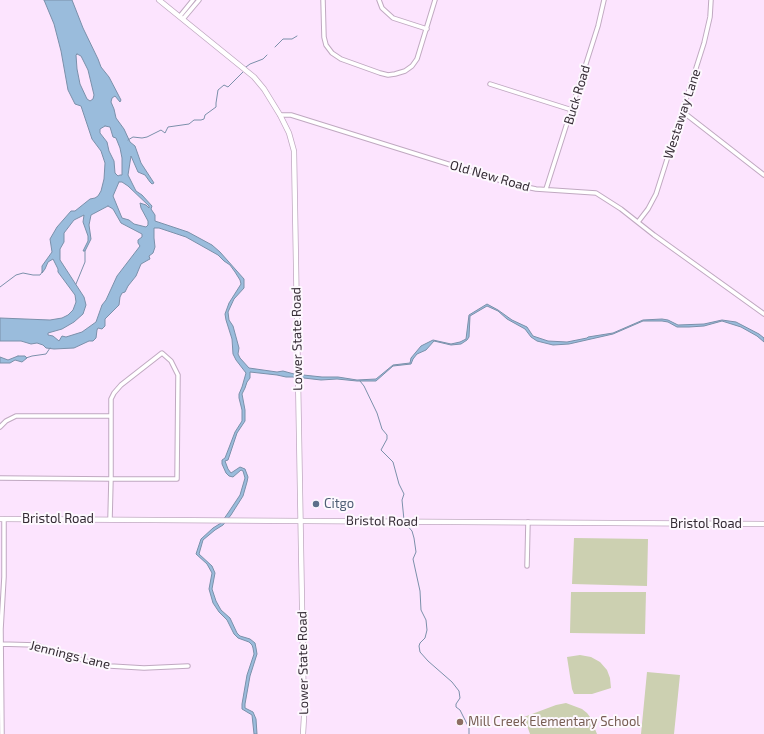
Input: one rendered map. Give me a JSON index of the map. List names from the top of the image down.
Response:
{
  "streets": {
    "main road": ["Lower State Road", "Bristol Road"],
    "street": [
      "Buck Road",
      "Westaway Lane",
      "Old New Road",
      "Jennings Lane"
    ]
  },
  "crossings": [
    ["Buck Road", "Old New Road"],
    ["Westaway Lane", "Old New Road"],
    ["Old New Road", "Lower State Road"],
    ["Lower State Road", "Bristol Road"]
  ],
  "places": ["Citgo", "Mill Creek Elementary School"]
}
